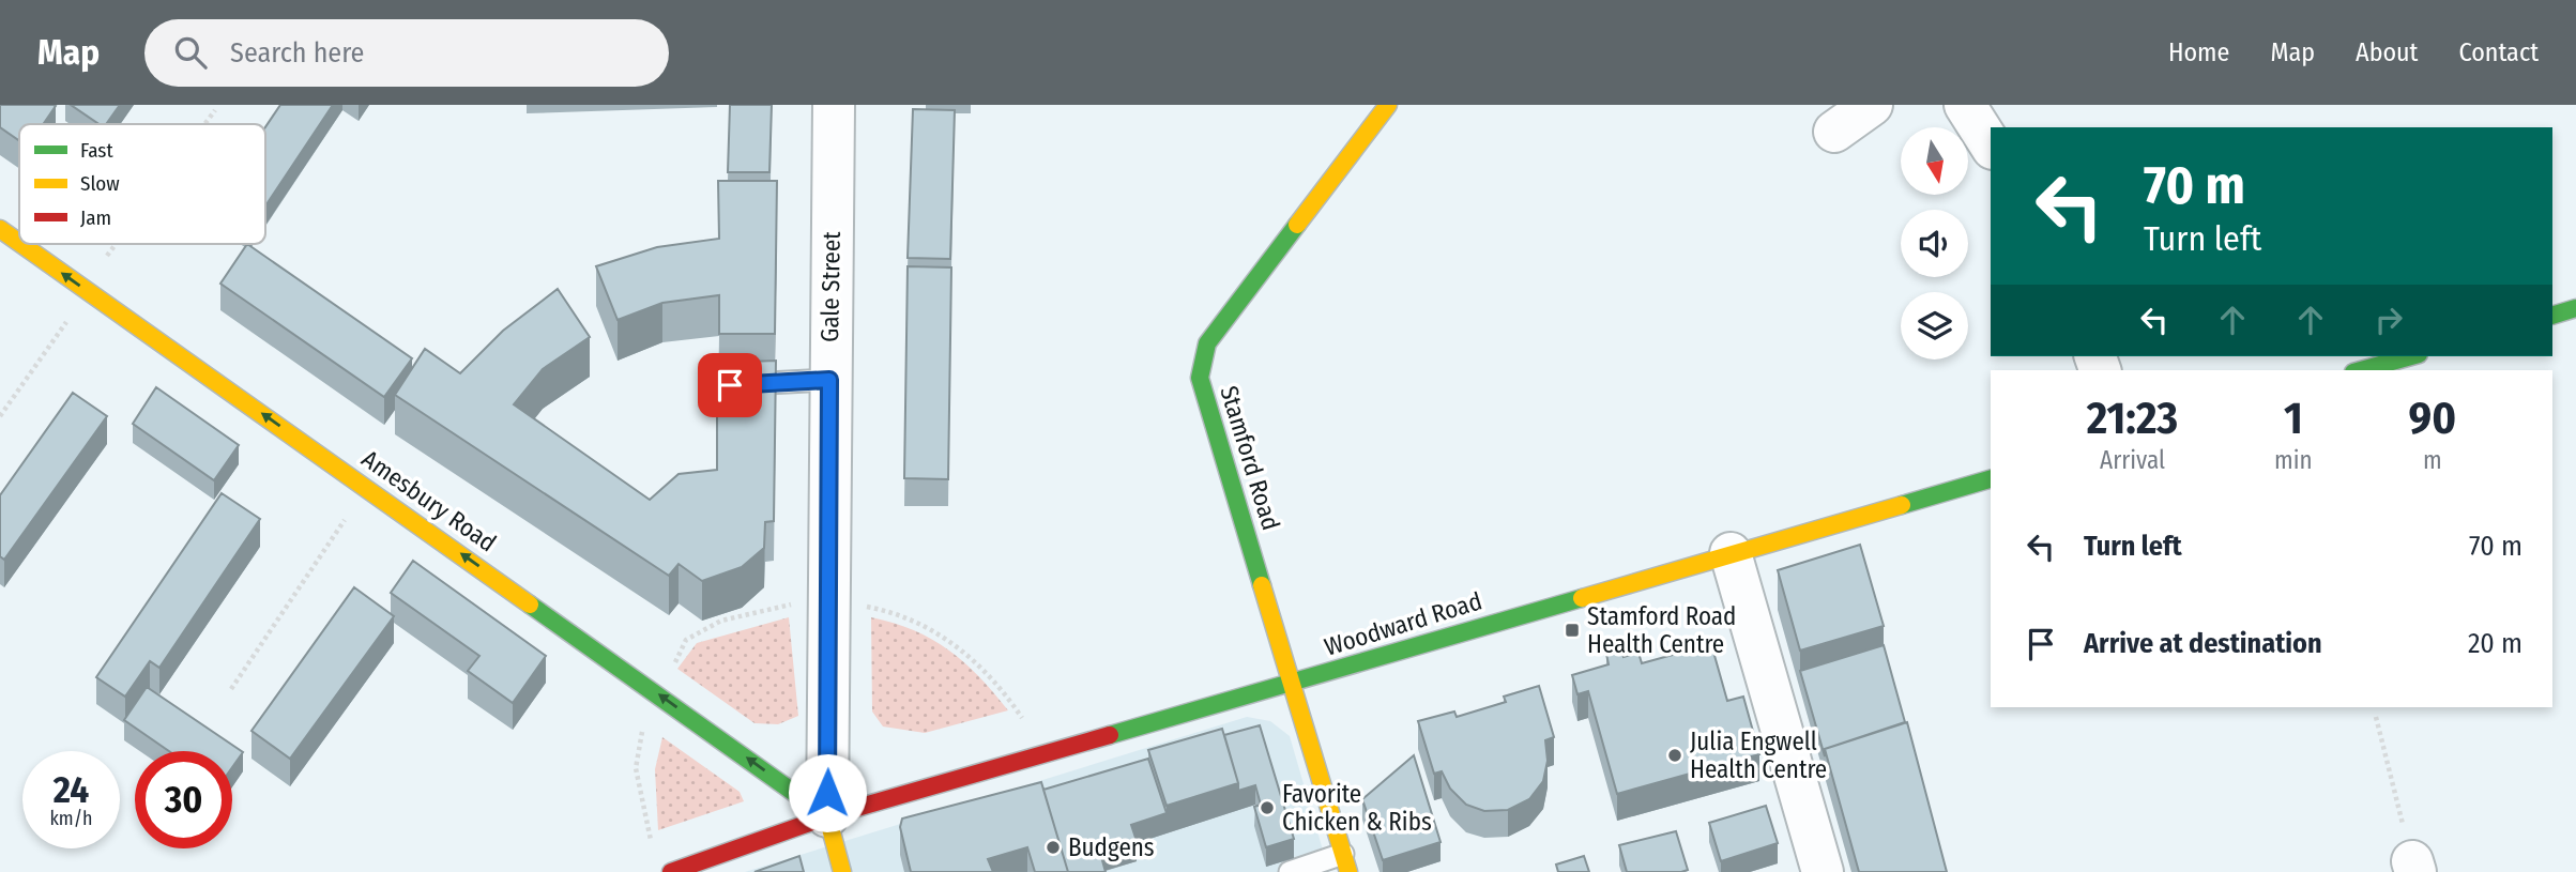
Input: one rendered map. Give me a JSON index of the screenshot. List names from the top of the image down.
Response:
{
  "streets": {
    "street": [
      "Gale Street",
      "Stamford Road",
      "Amesbury Road",
      "Woodward Road"
    ]
  },
  "crossings": [
    ["Gale Street", "Amesbury Road"],
    ["Gale Street", "Woodward Road"],
    ["Stamford Road", "Woodward Road"],
    ["Amesbury Road", "Woodward Road"]
  ],
  "one_way": ["Amesbury Road"],
  "places": {
    "transit": ["Stamford Road Health Centre"],
    "other": ["Julia Engwell Health Centre", "Favorite Chicken & Ribs", "Budgens"]
  },
  "legend": ["Fast", "Slow", "Jam"],
  "north": "bottom",
  "page": {
    "header": "Map",
    "search": "Search here",
    "nav": [
      "Home",
      "Map",
      "About",
      "Contact"
    ],
    "turn": ["70 m", "Turn left"],
    "eta": [
      "21:23",
      "Arrival",
      "1",
      "min",
      "90",
      "m"
    ],
    "list": [
      {
        "name": "Turn left",
        "value": "70 m"
      },
      {
        "name": "Arrive at destination",
        "value": "20 m"
      }
    ],
    "speed": "24 km/h",
    "limit": "30"
  }
}
